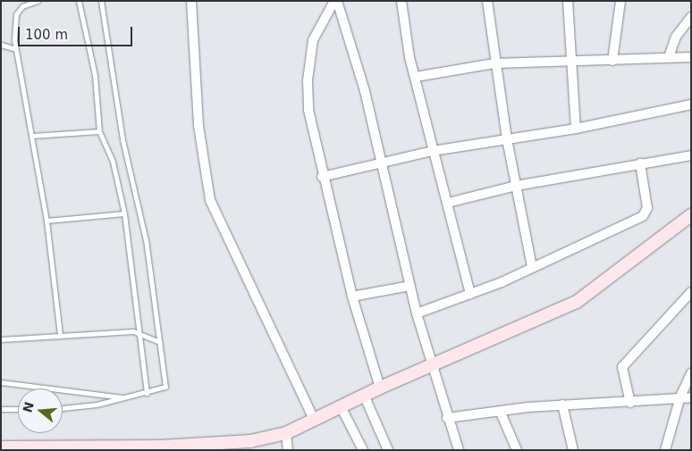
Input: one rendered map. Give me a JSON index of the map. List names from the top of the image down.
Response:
{
  "scale_bar": "100 m",
  "north": "left"
}
